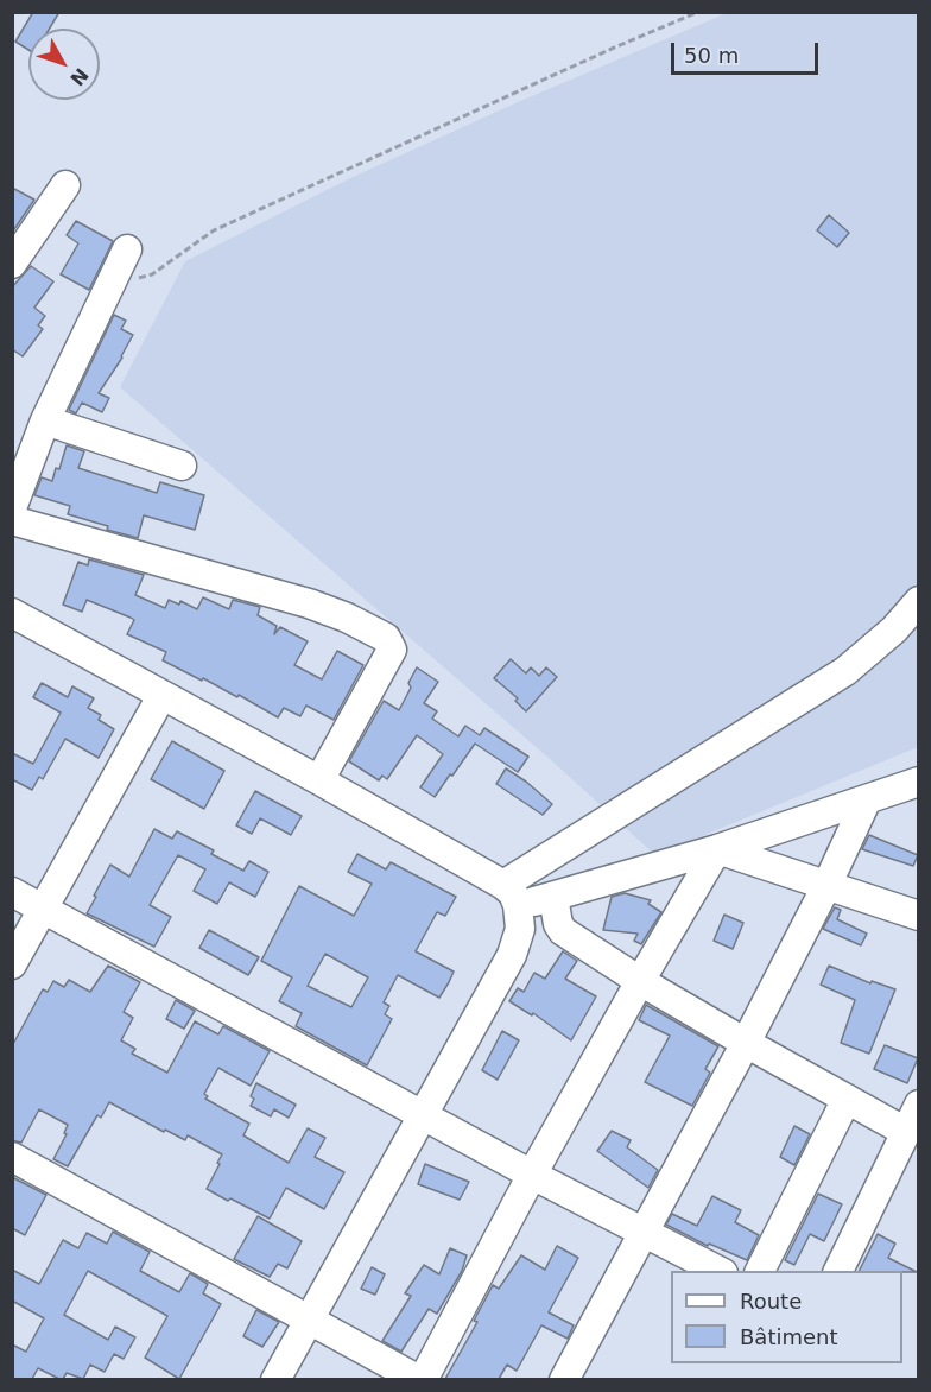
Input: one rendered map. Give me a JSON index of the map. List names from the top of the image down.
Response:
{
  "legend": ["Route", "Bâtiment"],
  "scale_bar": "50 m",
  "north": "bottom right"
}
